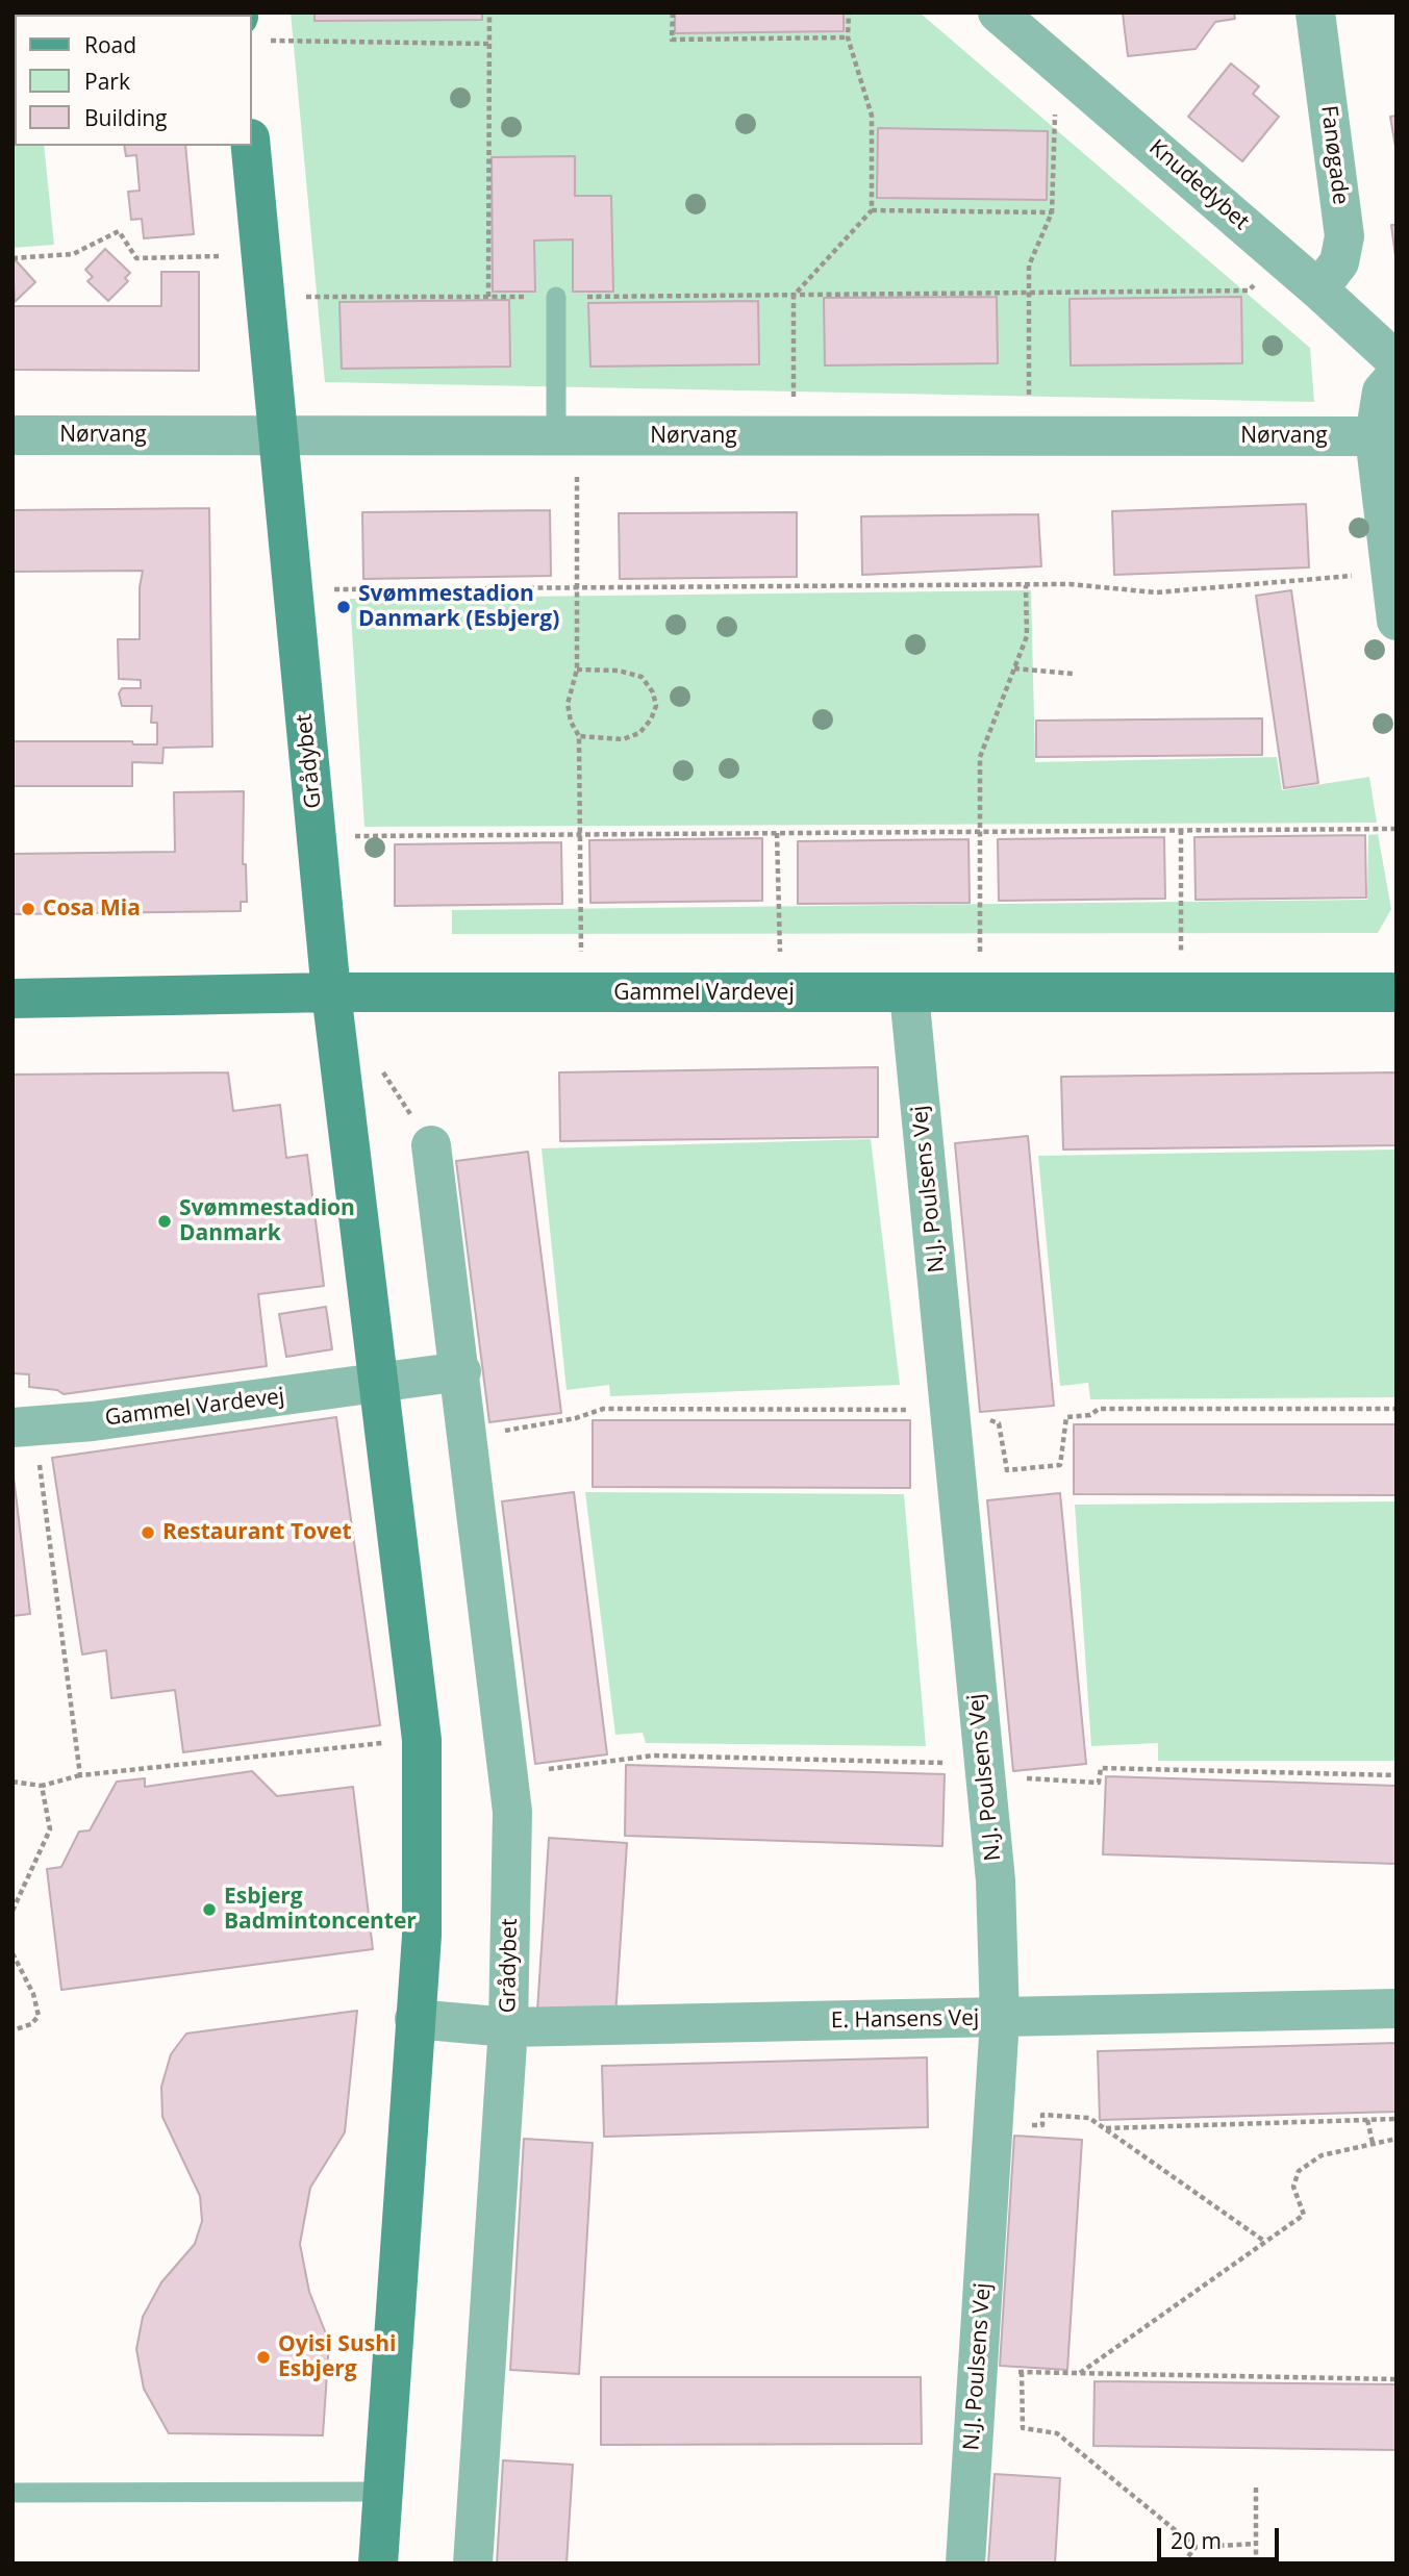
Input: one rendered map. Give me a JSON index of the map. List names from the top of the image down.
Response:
{
  "streets": {
    "street": [
      "Fanøgade",
      "Knudedybet",
      "Nørvang",
      "Grådybet",
      "Gammel Vardevej",
      "N.J. Poulsens Vej",
      "E. Hansens Vej"
    ]
  },
  "crossings": [
    ["Fanøgade", "Knudedybet"],
    ["Nørvang", "Grådybet"],
    ["Grådybet", "Gammel Vardevej"],
    ["Grådybet", "E. Hansens Vej"],
    ["Gammel Vardevej", "N.J. Poulsens Vej"],
    ["N.J. Poulsens Vej", "E. Hansens Vej"]
  ],
  "places": [
    "Svømmestadion Danmark (Esbjerg)",
    "Cosa Mia",
    "Svømmestadion Danmark",
    "Restaurant Tovet",
    "Esbjerg Badmintoncenter",
    "Oyisi Sushi Esbjerg"
  ],
  "legend": ["Road", "Park", "Building"],
  "scale_bar": "20 m"
}
